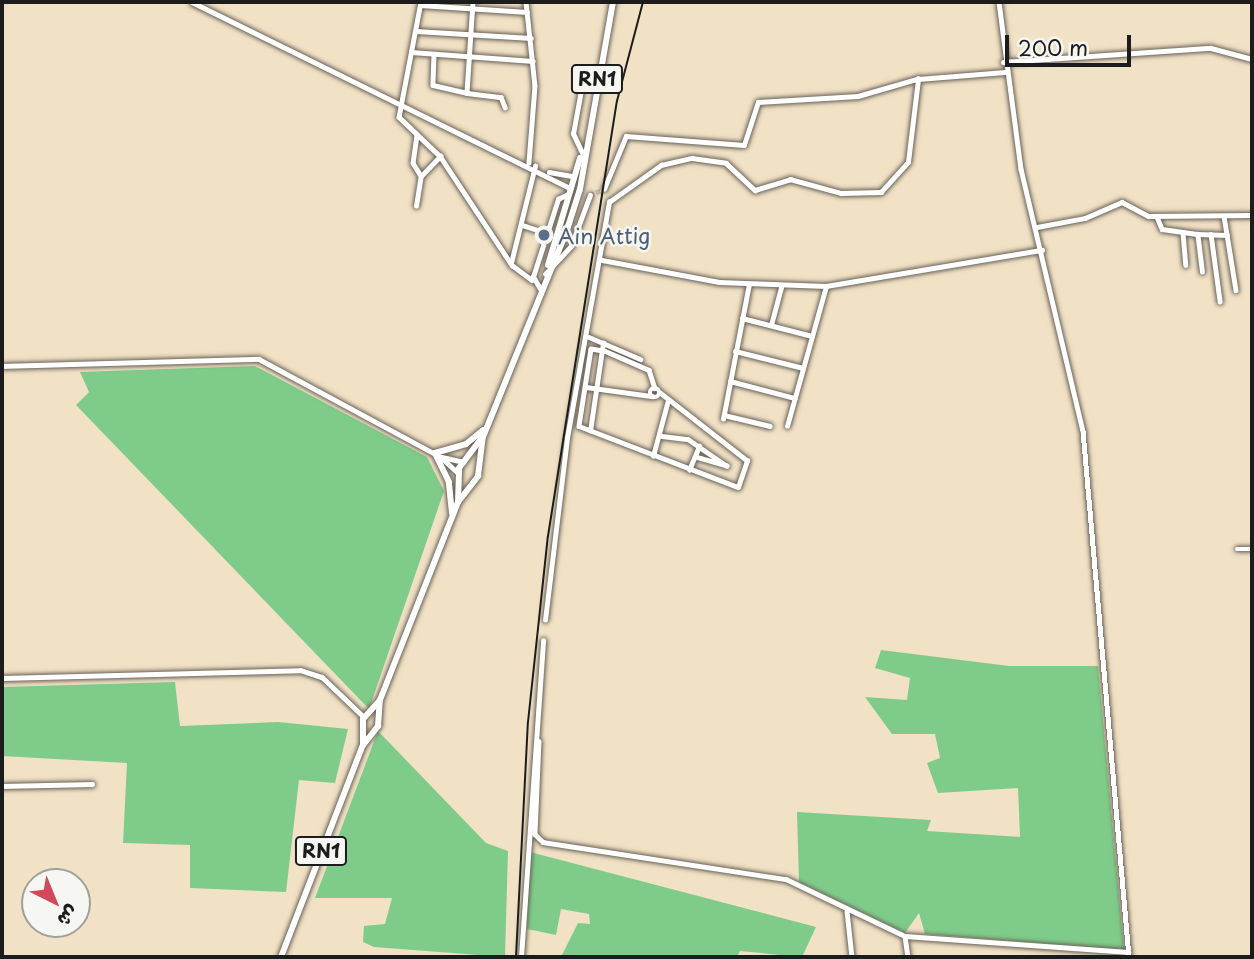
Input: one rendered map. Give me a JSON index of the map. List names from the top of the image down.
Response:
{
  "streets": {
    "main road": ["RN1"]
  },
  "places": ["Ain Attig"],
  "scale_bar": "200 m",
  "north": "bottom right"
}
